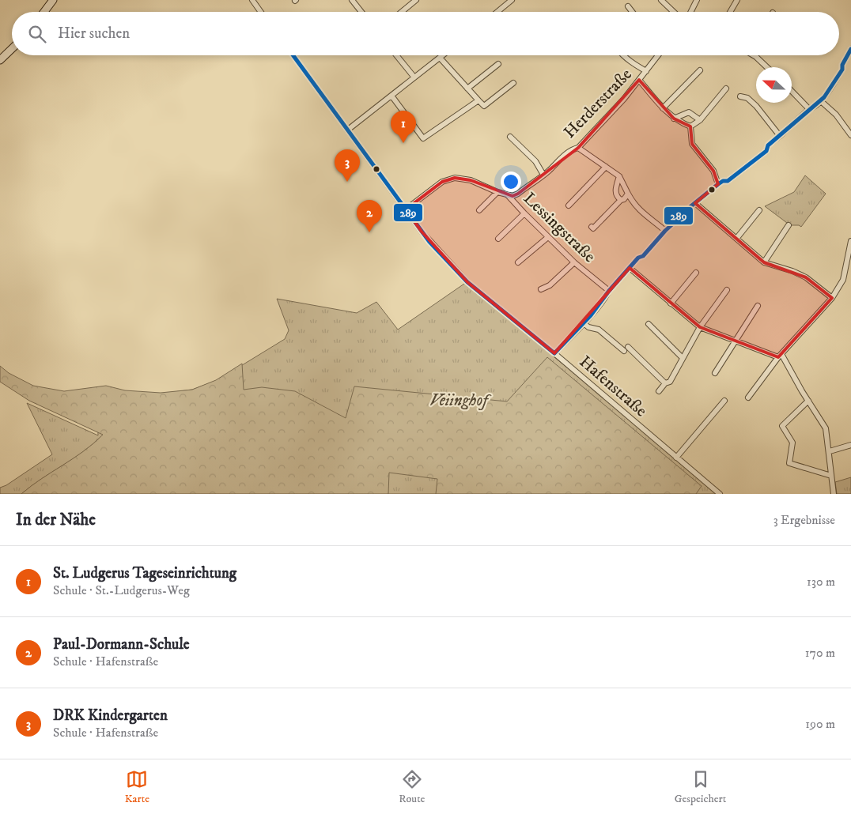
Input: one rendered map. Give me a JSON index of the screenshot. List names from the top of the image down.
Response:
{
  "streets": {
    "street": ["Herderstraße", "Lessingstraße", "Hafenstraße"]
  },
  "crossings": [
    ["Herderstraße", "Lessingstraße"],
    ["Lessingstraße", "Hafenstraße"]
  ],
  "parks": ["Veiinghof"],
  "lines": ["transit line 289"],
  "north": "left",
  "page": {
    "search": "Hier suchen",
    "pins": ["1", "3", "2"],
    "heading": ["In der Nähe", "3 Ergebnisse"],
    "list": [
      {
        "mark": "1",
        "name": "St. Ludgerus Tageseinrichtung",
        "note": "Schule · St.-Ludgerus-Weg",
        "value": "130 m"
      },
      {
        "mark": "2",
        "name": "Paul-Dormann-Schule",
        "note": "Schule · Hafenstraße",
        "value": "170 m"
      },
      {
        "mark": "3",
        "name": "DRK Kindergarten",
        "note": "Schule · Hafenstraße",
        "value": "190 m"
      }
    ],
    "nav": ["Karte", "Route", "Gespeichert"]
  }
}
